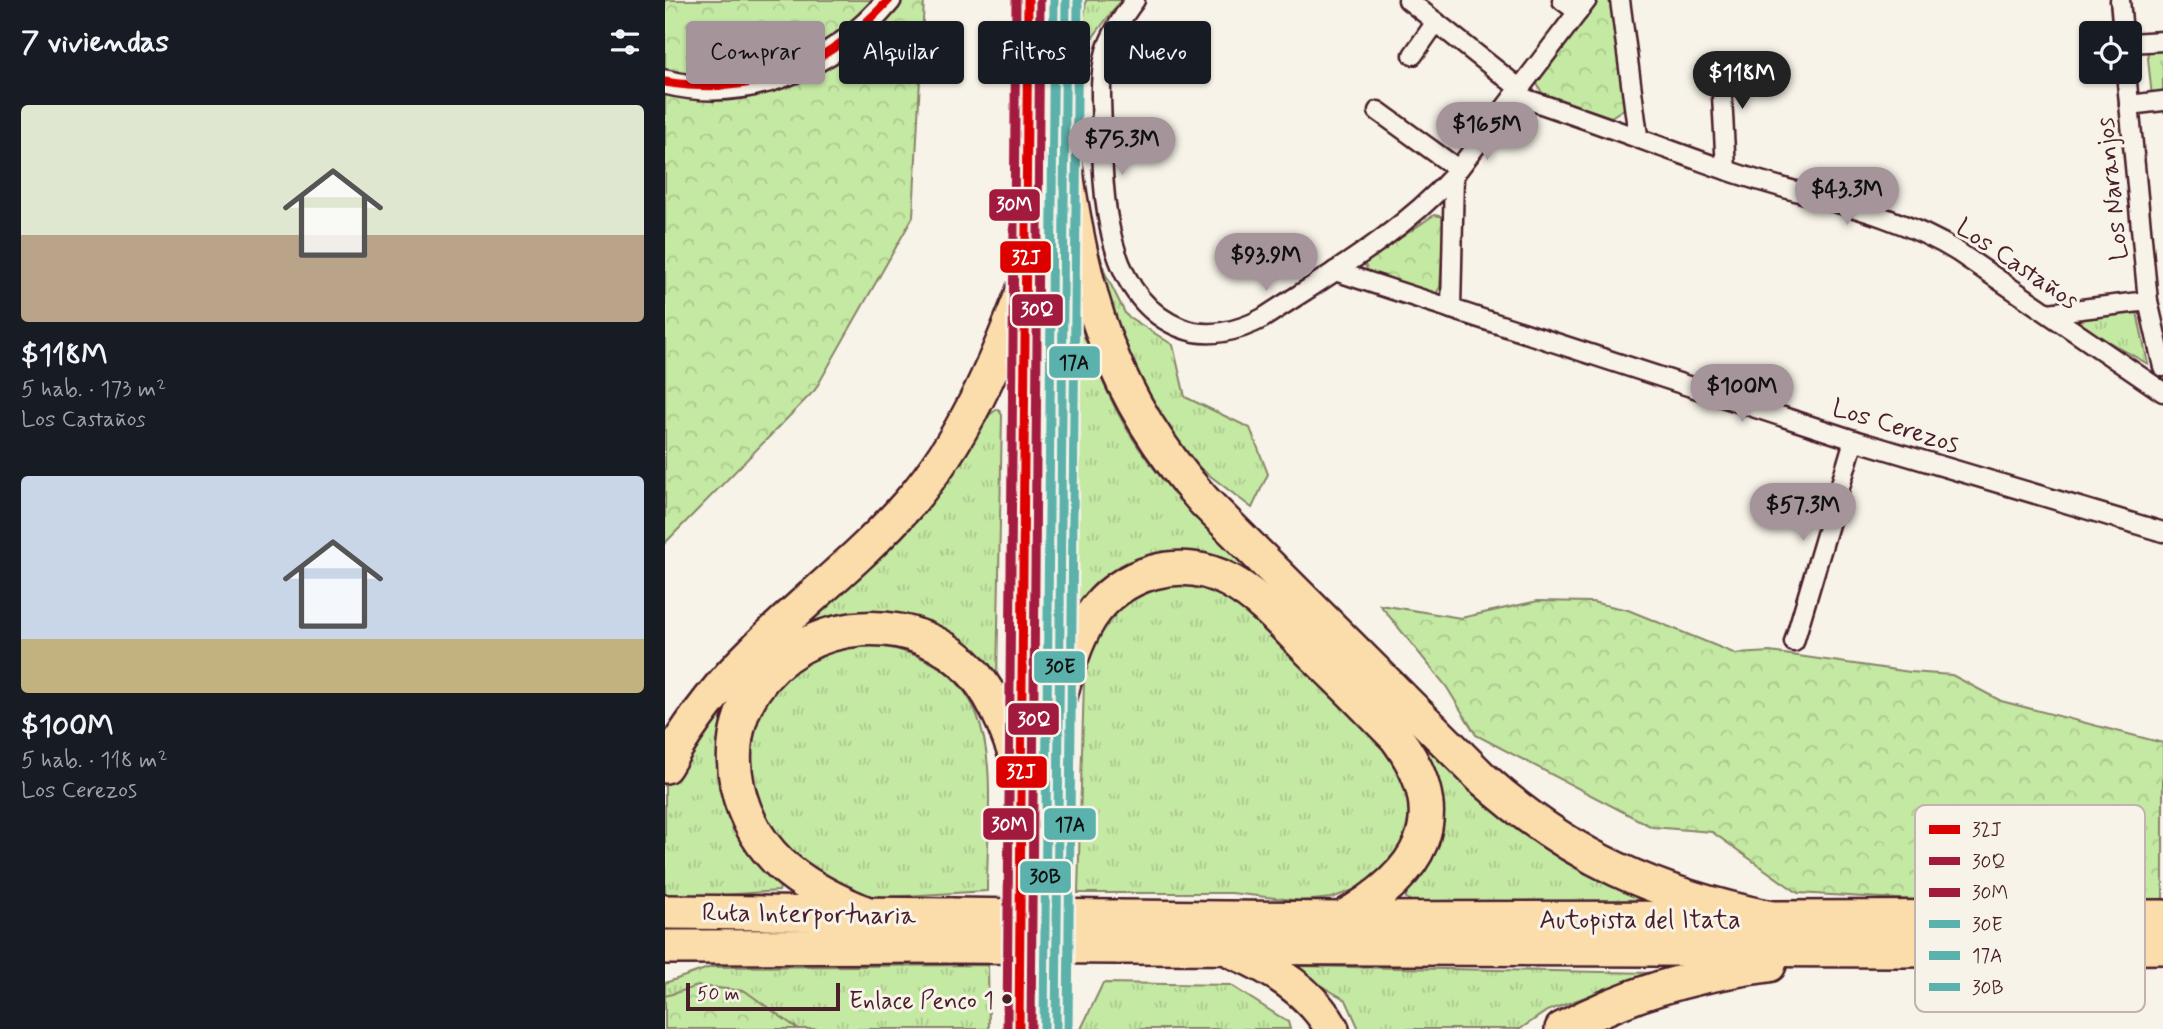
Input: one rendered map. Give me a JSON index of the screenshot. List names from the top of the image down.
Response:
{
  "streets": {
    "highway": ["Ruta Interportuaria", "Autopista del Itata"],
    "street": ["Los Naranjos", "Los Castaños", "Los Cerezos"]
  },
  "places": ["Enlace Penco 1"],
  "lines": [
    "transit line 32J",
    "transit line 30Q",
    "transit line 30M",
    "transit line 30E",
    "transit line 17A",
    "transit line 30B"
  ],
  "legend": [
    "32J",
    "30Q",
    "30M",
    "30E",
    "17A",
    "30B"
  ],
  "scale_bar": "50 m",
  "page": {
    "heading": "7 viviendas",
    "chip": [
      "Comprar",
      "Alquilar",
      "Filtros",
      "Nuevo"
    ],
    "price": [
      "$118M",
      "$165M",
      "$75.3M",
      "$43.3M",
      "$93.9M",
      "$100M",
      "$57.3M"
    ],
    "list": [
      {
        "name": "$118M",
        "note": "5 hab. · 173 m² · Los Castaños"
      },
      {
        "name": "$100M",
        "note": "5 hab. · 118 m² · Los Cerezos"
      }
    ],
    "scale": "50 m"
  }
}
